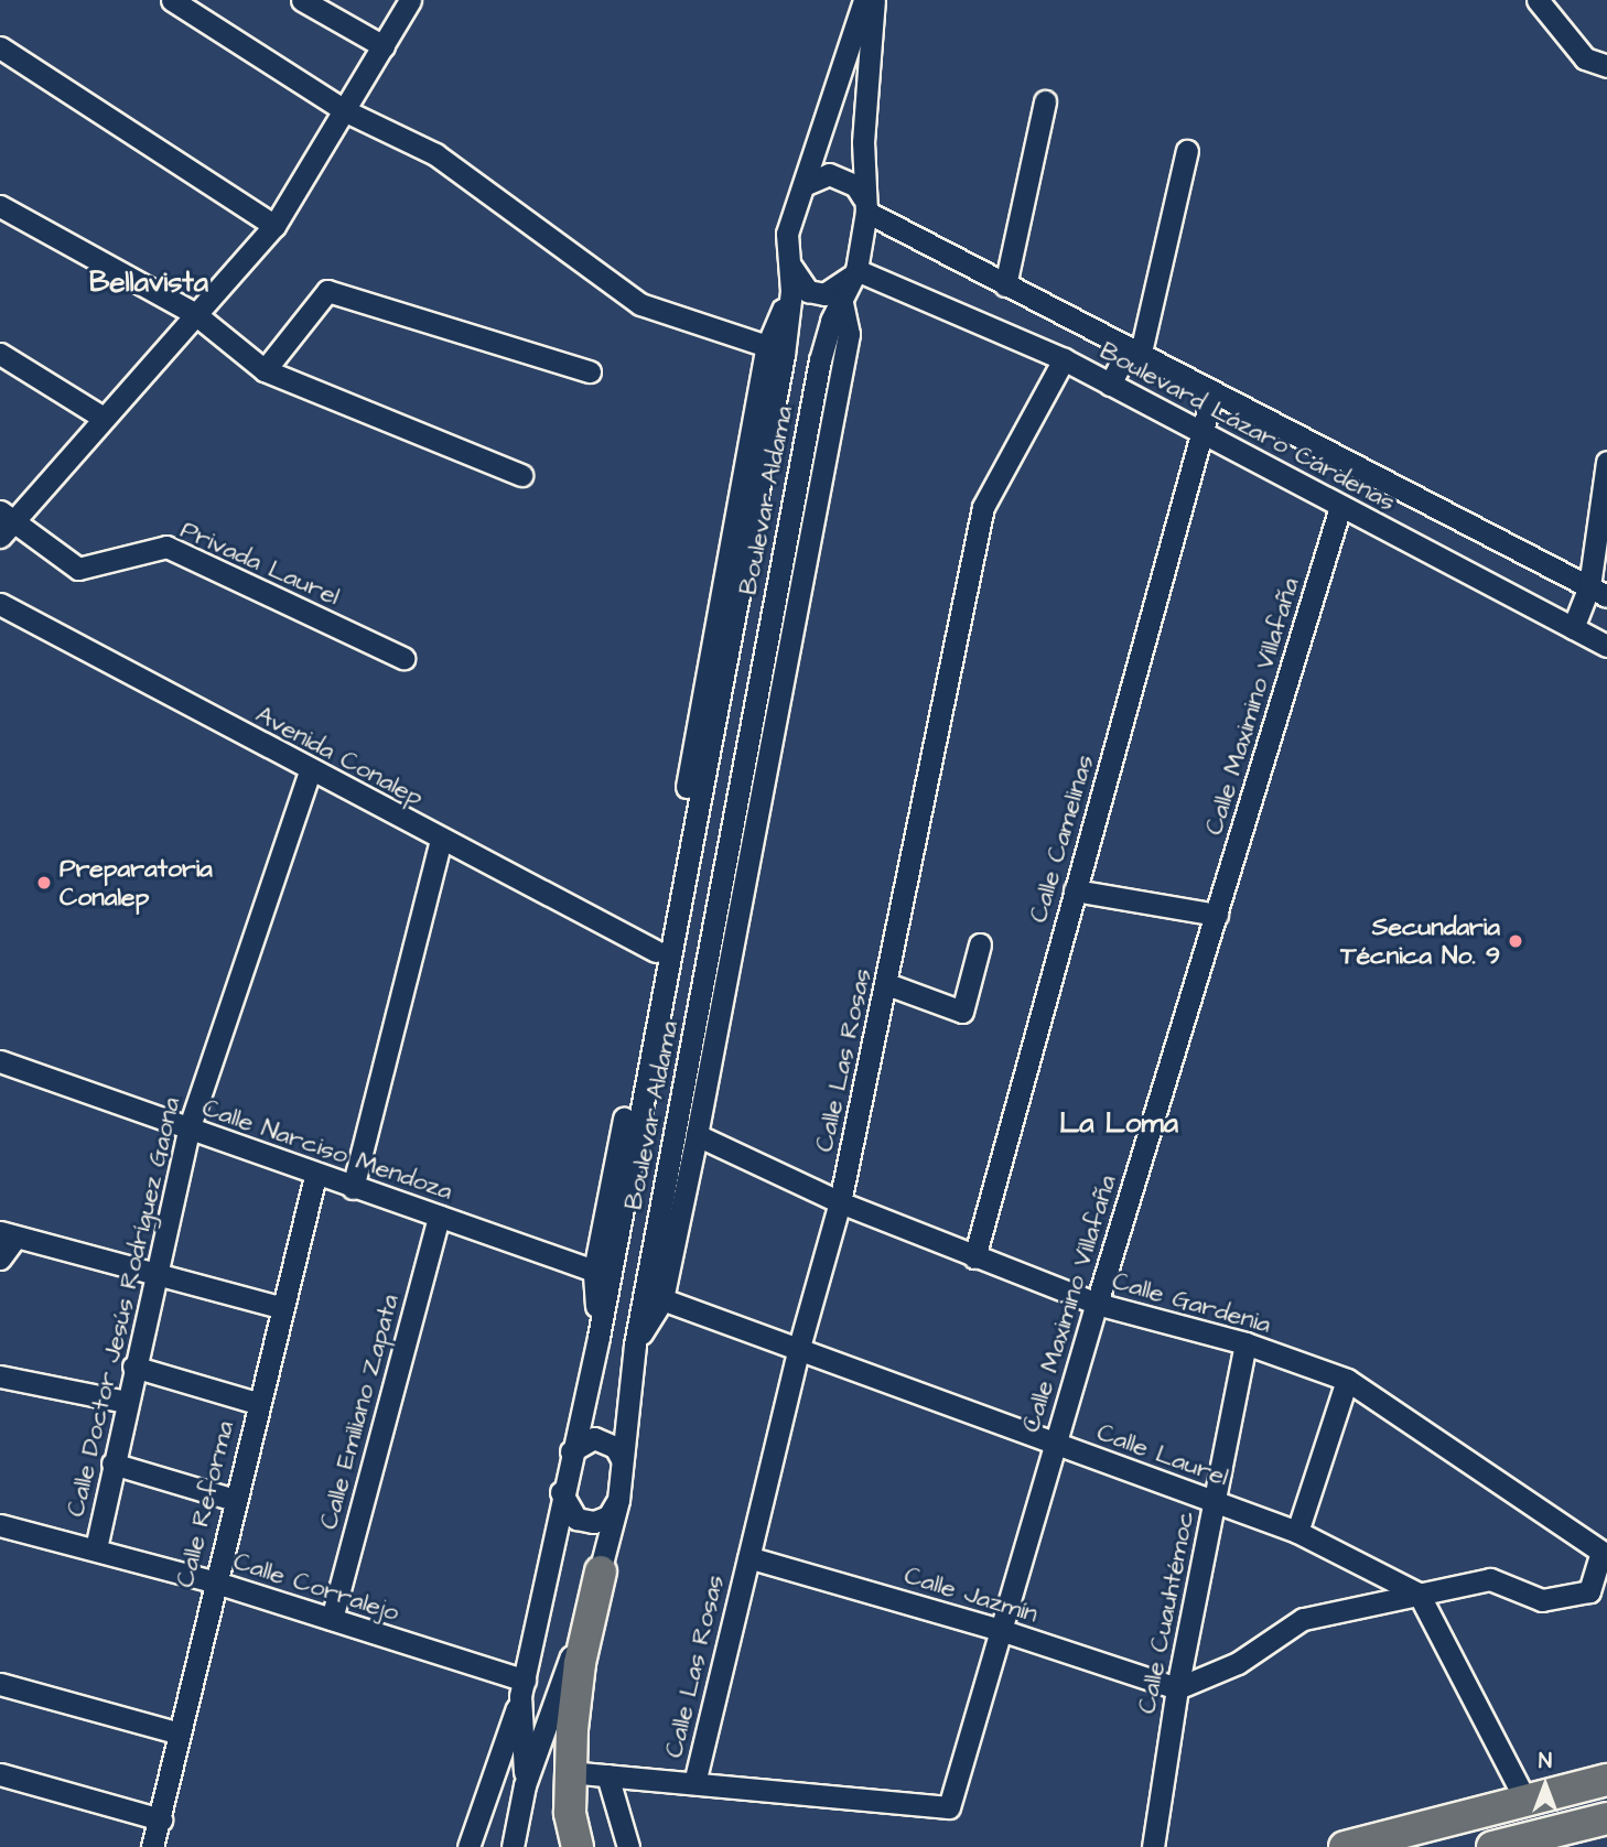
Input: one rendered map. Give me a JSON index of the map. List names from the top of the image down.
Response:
{
  "streets": {
    "street": [
      "Boulevard Lázaro Cárdenas",
      "Boulevar Aldama",
      "Privada Laurel",
      "Calle Maximino Villafaña",
      "Avenida Conalep",
      "Calle Camelinas",
      "Calle Las Rosas",
      "Calle Narciso Mendoza",
      "Calle Gardenia",
      "Calle Doctor Jesús Rodríguez Gaona",
      "Calle Emiliano Zapata",
      "Calle Laurel",
      "Calle Reforma",
      "Calle Corralejo",
      "Calle Jazmín",
      "Calle Cuauhtémoc"
    ]
  },
  "crossings": [
    ["Boulevard Lázaro Cárdenas", "Boulevar Aldama"],
    ["Boulevard Lázaro Cárdenas", "Calle Maximino Villafaña"],
    ["Boulevard Lázaro Cárdenas", "Calle Camelinas"],
    ["Boulevard Lázaro Cárdenas", "Calle Las Rosas"],
    ["Boulevar Aldama", "Avenida Conalep"],
    ["Boulevar Aldama", "Calle Narciso Mendoza"],
    ["Boulevar Aldama", "Calle Corralejo"],
    ["Calle Maximino Villafaña", "Calle Las Rosas"],
    ["Calle Maximino Villafaña", "Calle Gardenia"],
    ["Calle Maximino Villafaña", "Calle Laurel"],
    ["Calle Maximino Villafaña", "Calle Jazmín"],
    ["Avenida Conalep", "Calle Doctor Jesús Rodríguez Gaona"],
    ["Calle Camelinas", "Calle Gardenia"],
    ["Calle Las Rosas", "Calle Gardenia"],
    ["Calle Las Rosas", "Calle Laurel"],
    ["Calle Las Rosas", "Calle Jazmín"],
    ["Calle Narciso Mendoza", "Calle Doctor Jesús Rodríguez Gaona"],
    ["Calle Narciso Mendoza", "Calle Emiliano Zapata"],
    ["Calle Narciso Mendoza", "Calle Reforma"],
    ["Calle Gardenia", "Calle Laurel"],
    ["Calle Gardenia", "Calle Cuauhtémoc"],
    ["Calle Doctor Jesús Rodríguez Gaona", "Calle Corralejo"],
    ["Calle Emiliano Zapata", "Calle Corralejo"],
    ["Calle Laurel", "Calle Cuauhtémoc"],
    ["Calle Reforma", "Calle Corralejo"],
    ["Calle Jazmín", "Calle Cuauhtémoc"]
  ],
  "districts": ["Bellavista", "La Loma"],
  "places": ["Preparatoria Conalep", "Secundaria Técnica No. 9"],
  "north": "top"
}
